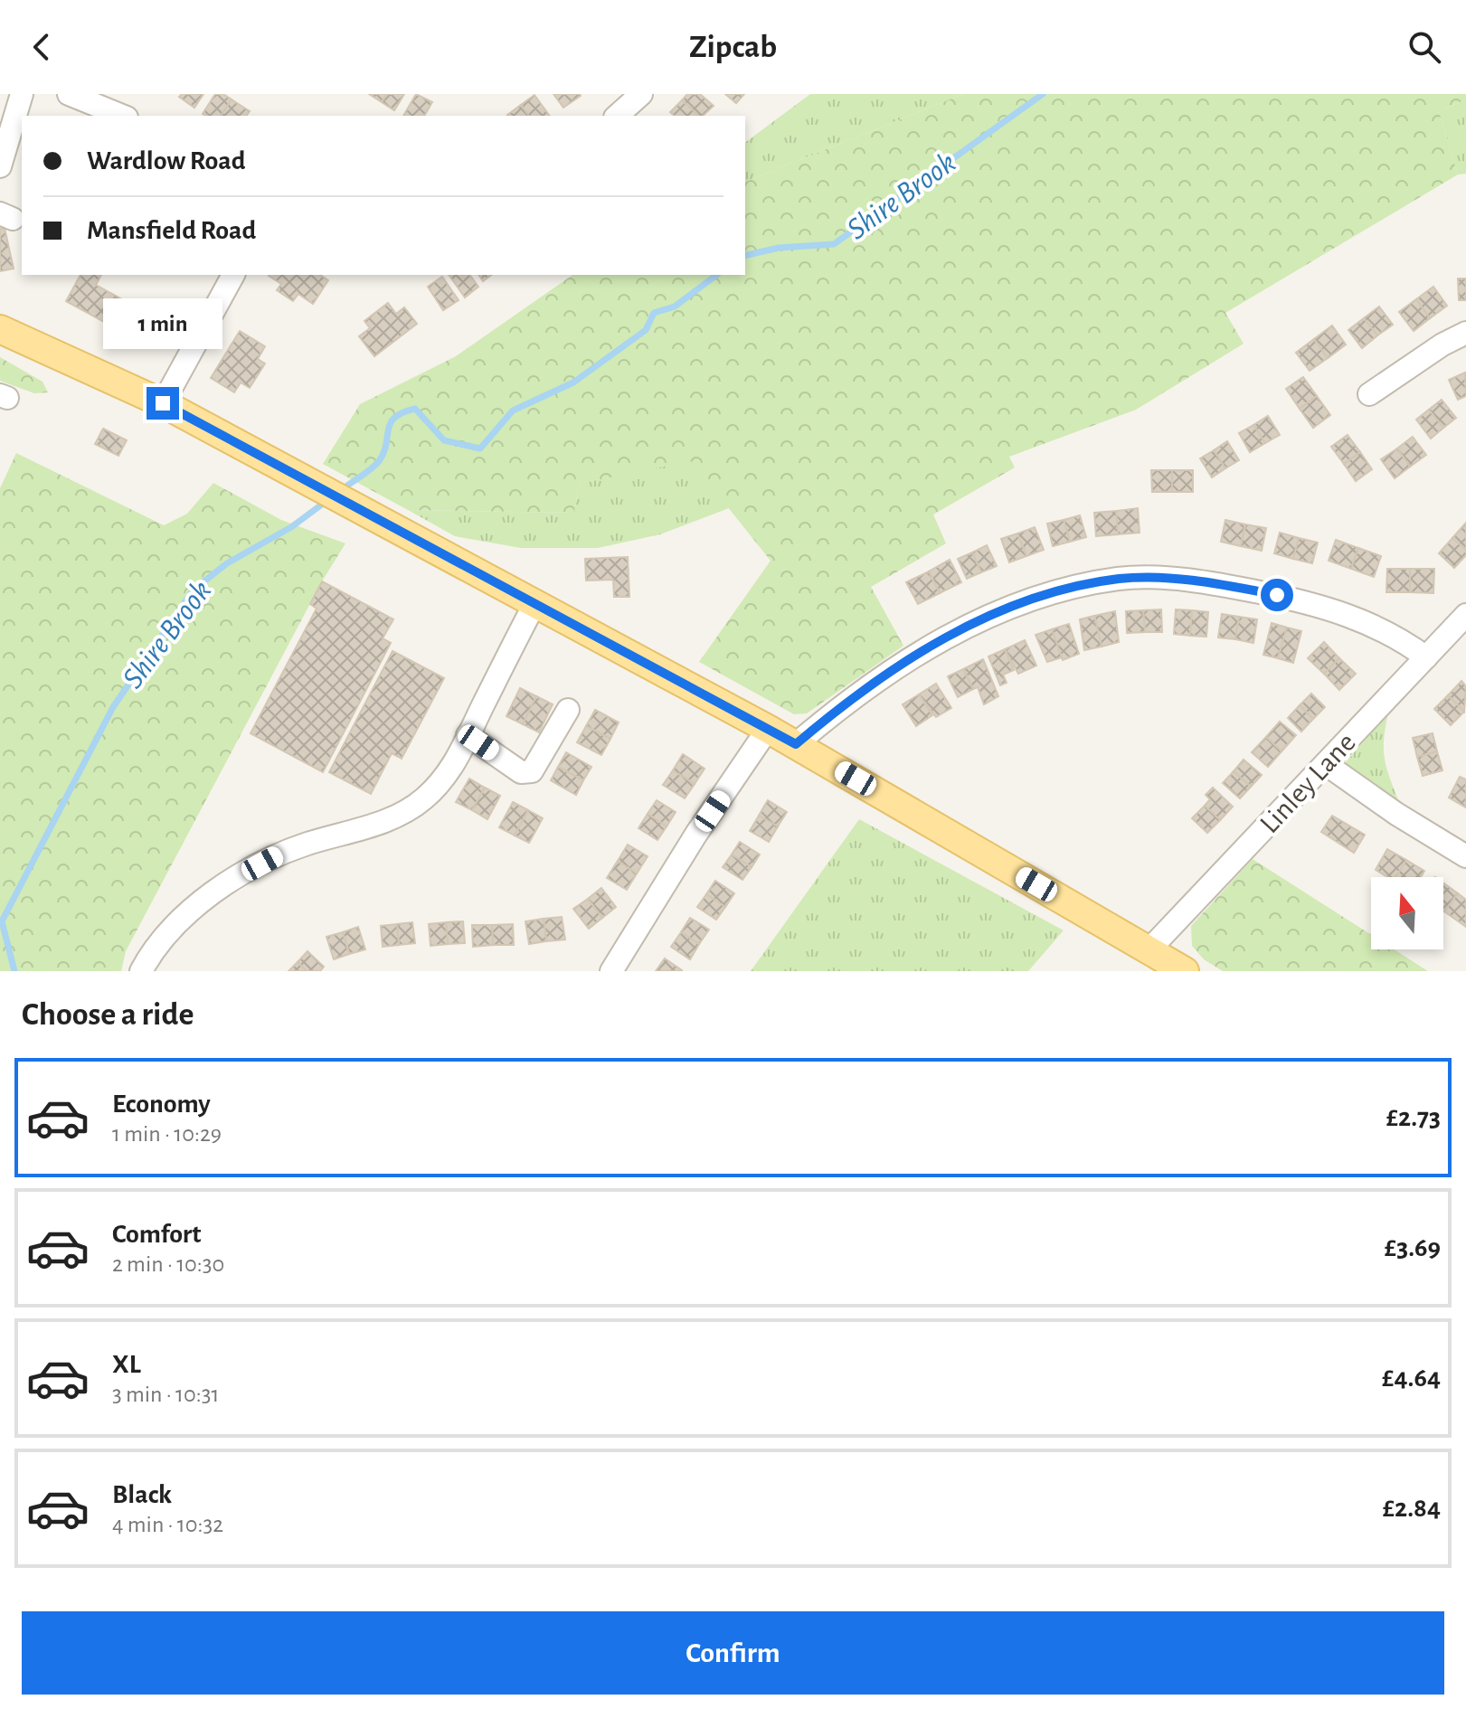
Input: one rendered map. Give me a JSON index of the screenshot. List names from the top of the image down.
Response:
{
  "streets": {
    "street": ["Linley Lane"]
  },
  "water": ["Shire Brook"],
  "north": "top",
  "page": {
    "header": "Zipcab",
    "banner": ["Wardlow Road", "Mansfield Road"],
    "bubble": "1 min",
    "heading": "Choose a ride",
    "list": [
      {
        "name": "Economy",
        "note": "1 min · 10:29",
        "value": "£2.73"
      },
      {
        "name": "Comfort",
        "note": "2 min · 10:30",
        "value": "£3.69"
      },
      {
        "name": "XL",
        "note": "3 min · 10:31",
        "value": "£4.64"
      },
      {
        "name": "Black",
        "note": "4 min · 10:32",
        "value": "£2.84"
      }
    ],
    "buttons": "Confirm"
  }
}
